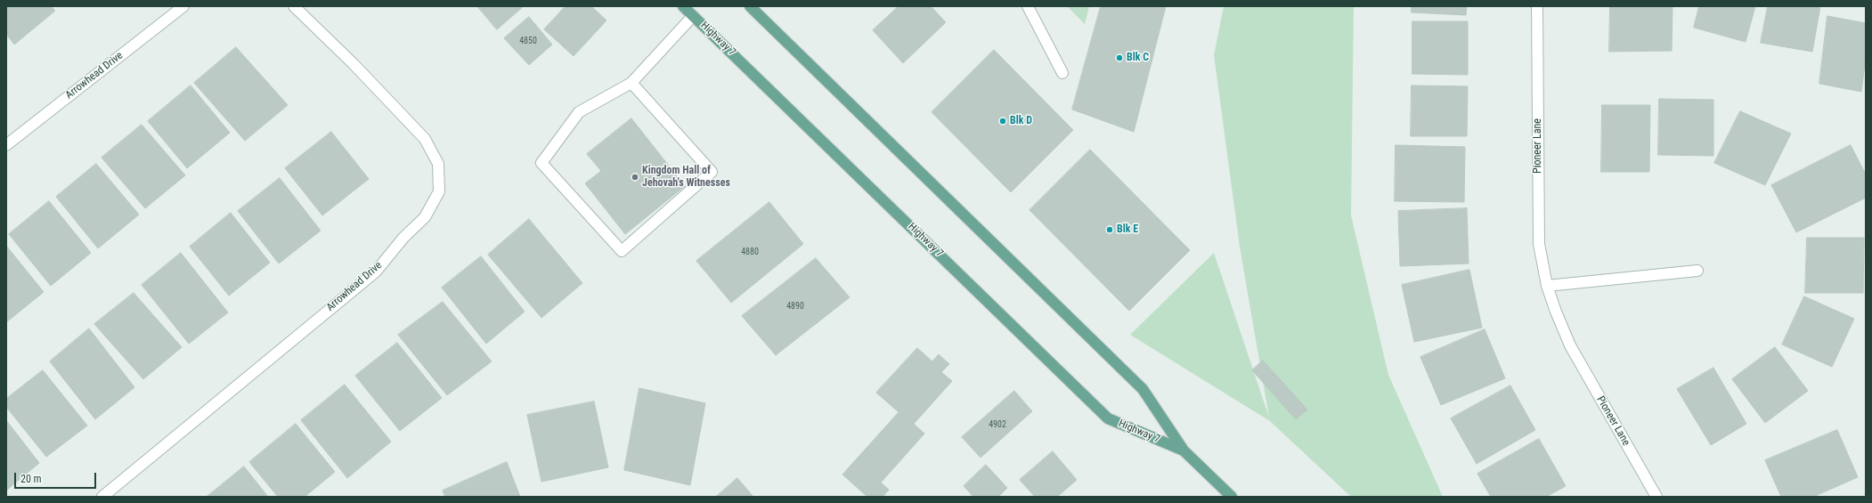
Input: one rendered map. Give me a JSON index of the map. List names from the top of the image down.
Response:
{
  "streets": {
    "main road": ["Highway 7"],
    "street": ["Arrowhead Drive", "Pioneer Lane"]
  },
  "places": [
    "Blk C",
    "Blk D",
    "Kingdom Hall of Jehovah's Witnesses",
    "Blk E"
  ],
  "house_numbers": [
    "4850",
    "4880",
    "4890",
    "4902"
  ],
  "scale_bar": "20 m"
}
